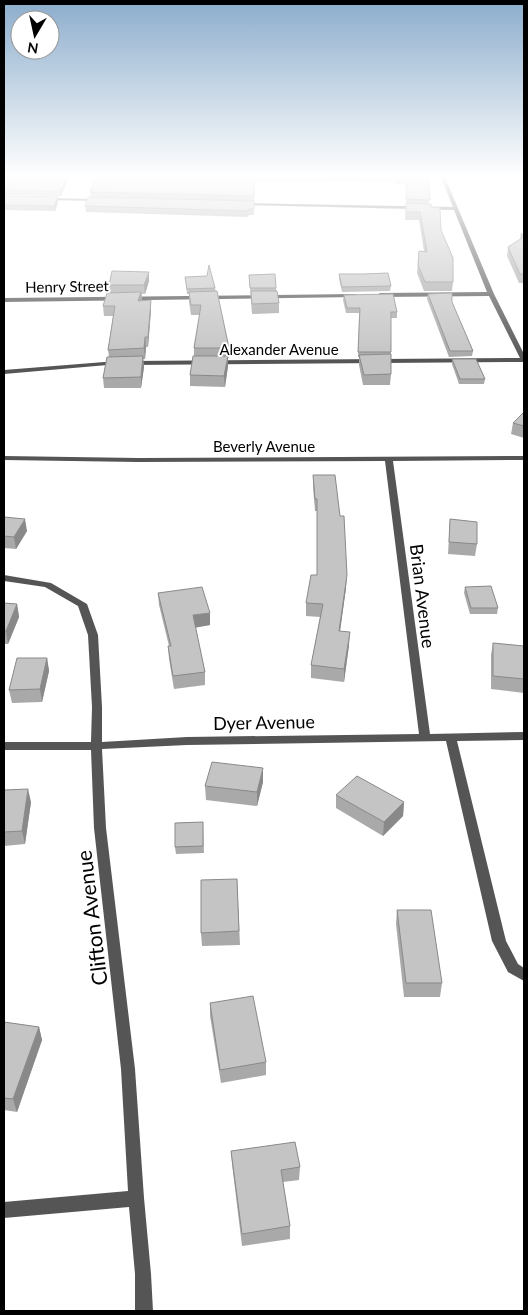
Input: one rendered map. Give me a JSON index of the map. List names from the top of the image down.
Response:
{
  "streets": {
    "street": [
      "Henry Street",
      "Alexander Avenue",
      "Beverly Avenue",
      "Brian Avenue",
      "Dyer Avenue",
      "Clifton Avenue"
    ]
  },
  "crossings": [
    ["Beverly Avenue", "Brian Avenue"],
    ["Brian Avenue", "Dyer Avenue"],
    ["Dyer Avenue", "Clifton Avenue"]
  ],
  "north": "bottom"
}
